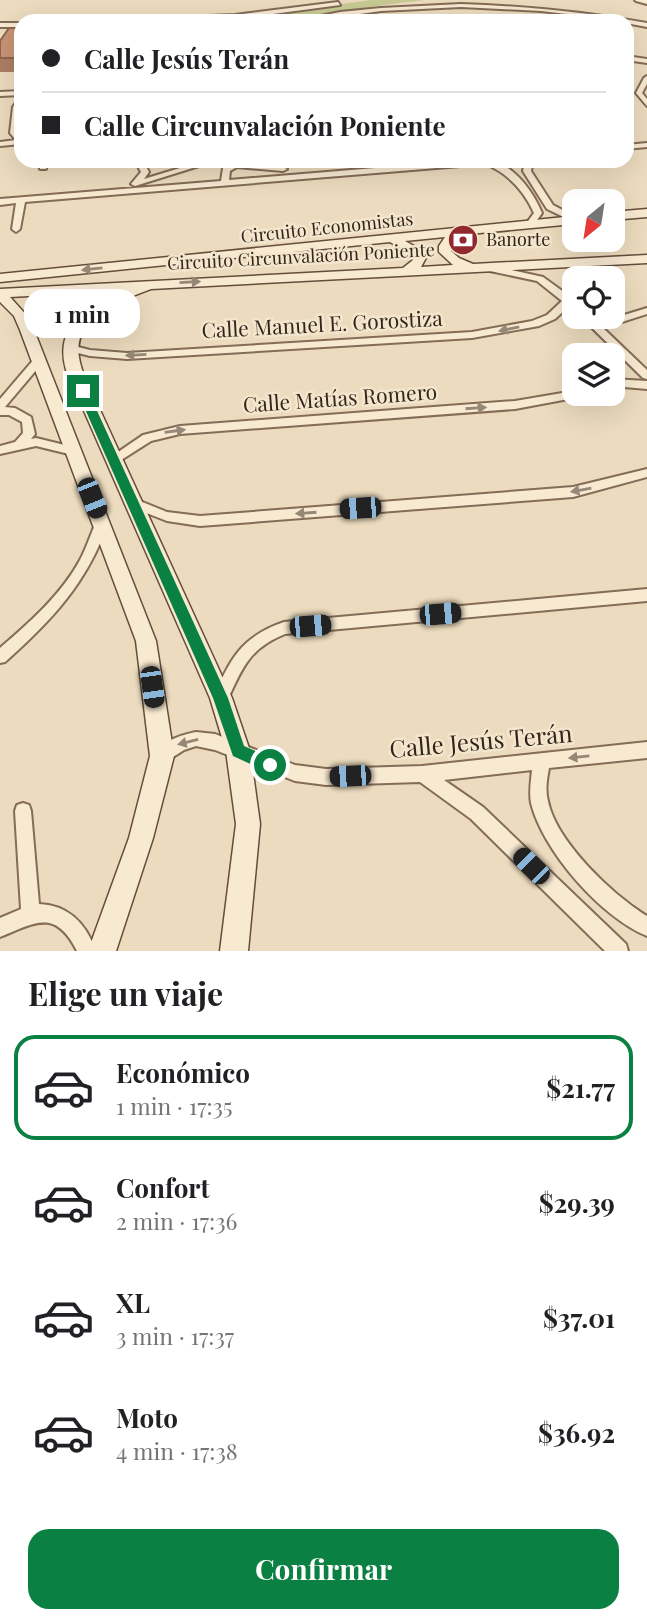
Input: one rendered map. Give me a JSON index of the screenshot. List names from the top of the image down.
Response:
{
  "streets": {
    "main road": ["Circuito Economistas", "Circuito Circunvalación Poniente"],
    "street": ["Calle Manuel E. Gorostiza", "Calle Matías Romero", "Calle Jesús Terán"]
  },
  "one_way": ["Circuito Economistas", "Circuito Circunvalación Poniente", "Calle Manuel E. Gorostiza"],
  "places": {
    "bank": ["Banorte"]
  },
  "north": "bottom left",
  "page": {
    "banner": ["Calle Jesús Terán", "Calle Circunvalación Poniente"],
    "bubble": "1 min",
    "heading": "Elige un viaje",
    "list": [
      {
        "name": "Económico",
        "note": "1 min · 17:35",
        "value": "$21.77"
      },
      {
        "name": "Confort",
        "note": "2 min · 17:36",
        "value": "$29.39"
      },
      {
        "name": "XL",
        "note": "3 min · 17:37",
        "value": "$37.01"
      },
      {
        "name": "Moto",
        "note": "4 min · 17:38",
        "value": "$36.92"
      }
    ],
    "buttons": "Confirmar"
  }
}
